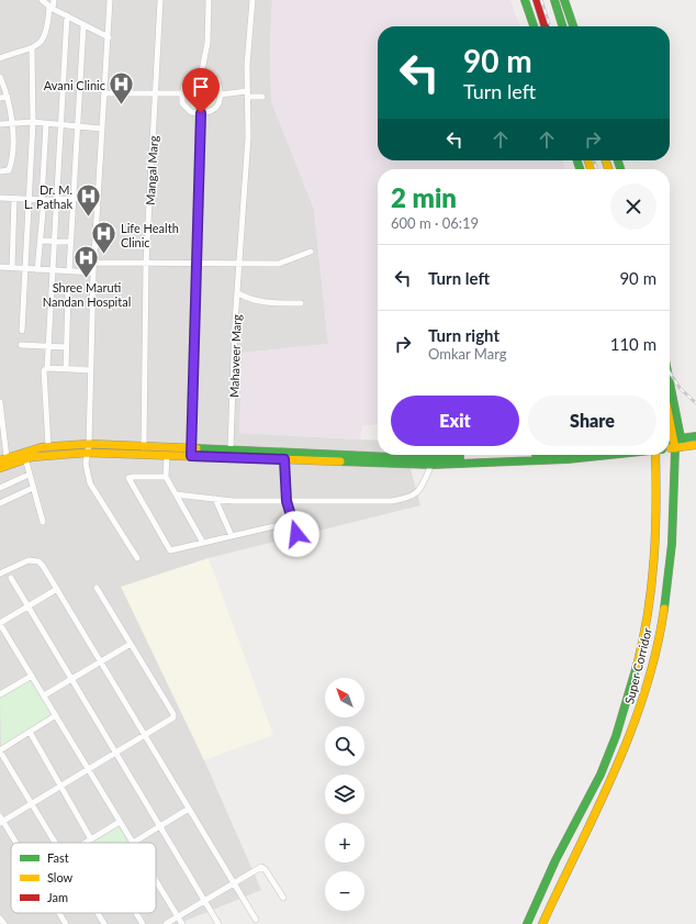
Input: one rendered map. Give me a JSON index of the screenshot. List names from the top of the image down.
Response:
{
  "streets": {
    "main road": ["Super Corridor"],
    "street": ["Mangal Marg", "Mahaveer Marg"]
  },
  "places": {
    "hospital": [
      "Avani Clinic",
      "Dr. M. L. Pathak",
      "Life Health Clinic",
      "Shree Maruti Nandan Hospital"
    ]
  },
  "legend": ["Fast", "Slow", "Jam"],
  "north": "top left",
  "page": {
    "turn": ["90 m", "Turn left"],
    "heading": ["2 min", "600 m · 06:19"],
    "list": [
      {
        "name": "Turn left",
        "value": "90 m"
      },
      {
        "name": "Turn right",
        "note": "Omkar Marg",
        "value": "110 m"
      }
    ],
    "buttons": ["Exit", "Share"],
    "map_buttons": ["+", "−"]
  }
}
